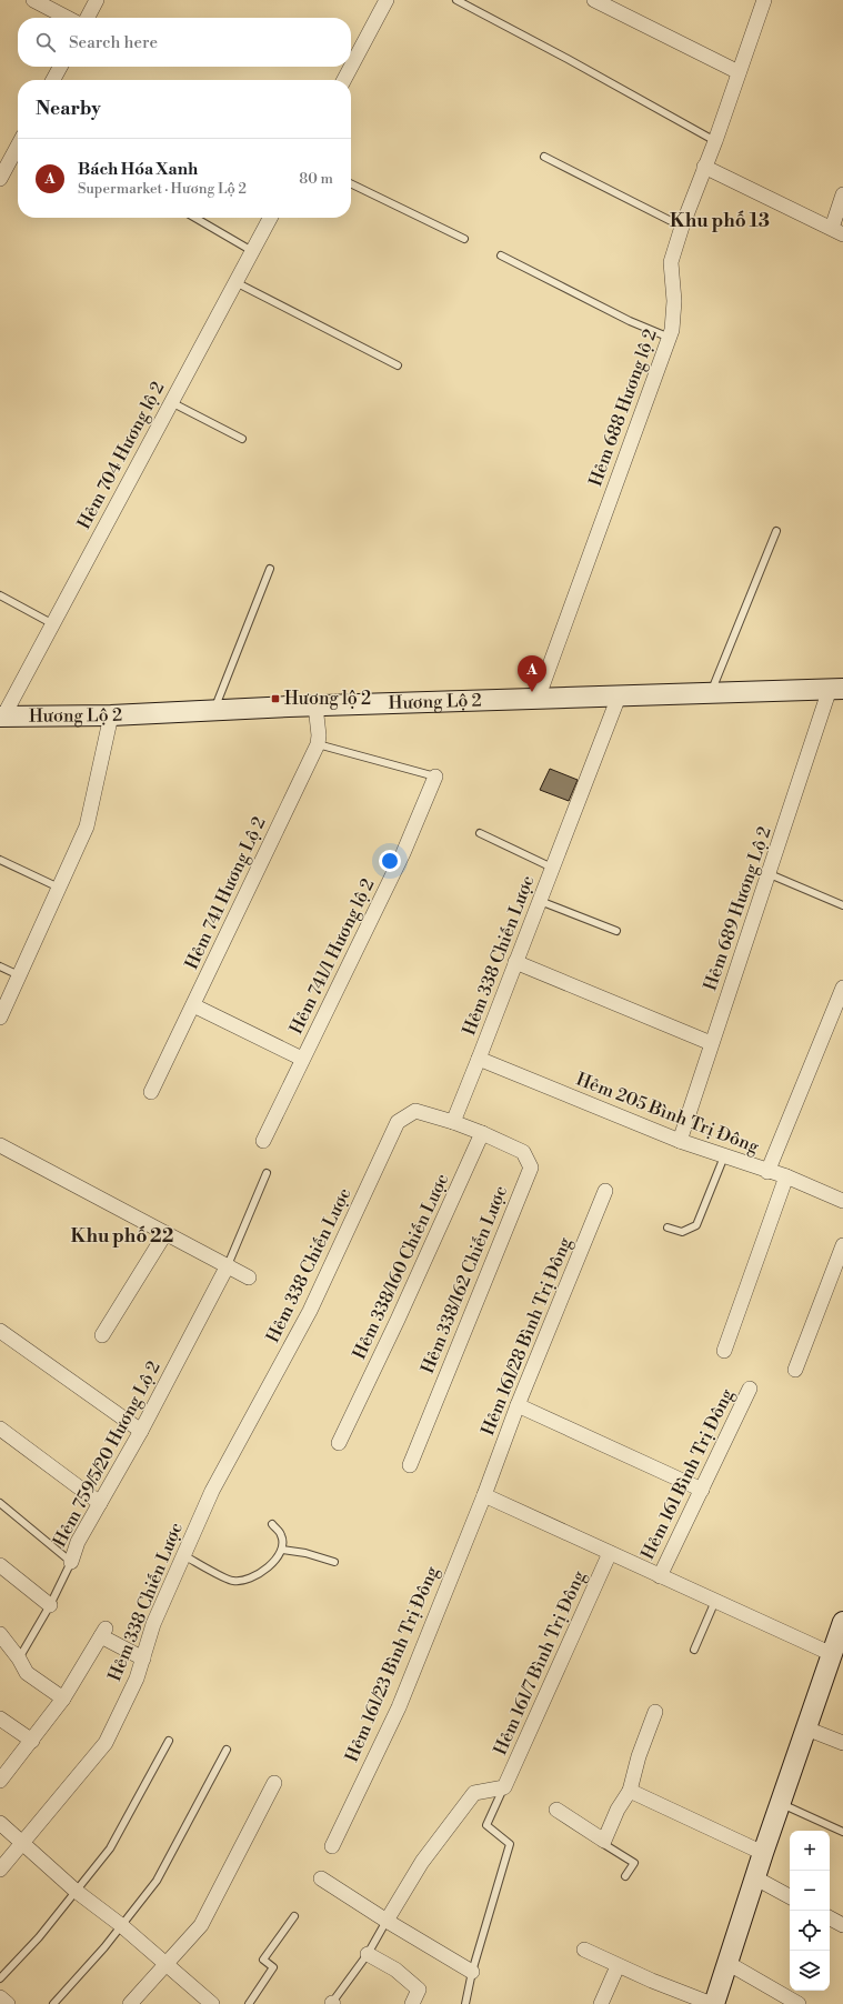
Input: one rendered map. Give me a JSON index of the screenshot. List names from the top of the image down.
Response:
{
  "streets": {
    "main road": ["Hương Lộ 2"],
    "street": [
      "Hẻm 688 Hương lộ 2",
      "Hẻm 704 Hương lộ 2",
      "Hẻm 741 Hương Lộ 2",
      "Hẻm 689 Hương Lộ 2",
      "Hẻm 338 Chiến Lược",
      "Hẻm 741/1 Hương lộ 2",
      "Hẻm 205 Bình Trị Đông",
      "Hẻm 338/160 Chiến Lược",
      "Hẻm 338/162 Chiến Lược",
      "Hẻm 161/28 Bình Trị Đông",
      "Hẻm 759/5/20 Hương Lộ 2",
      "Hẻm 161 Bình Trị Đông",
      "Hẻm 161/7 Bình Trị Đông",
      "Hẻm 161/23 Bình Trị Đông"
    ]
  },
  "crossings": [
    ["Hẻm 688 Hương lộ 2", "Hương Lộ 2"],
    ["Hẻm 704 Hương lộ 2", "Hương Lộ 2"],
    ["Hương Lộ 2", "Hẻm 741 Hương Lộ 2"],
    ["Hương Lộ 2", "Hẻm 689 Hương Lộ 2"],
    ["Hương Lộ 2", "Hẻm 338 Chiến Lược"],
    ["Hẻm 741 Hương Lộ 2", "Hẻm 741/1 Hương lộ 2"],
    ["Hẻm 689 Hương Lộ 2", "Hẻm 205 Bình Trị Đông"],
    ["Hẻm 338 Chiến Lược", "Hẻm 205 Bình Trị Đông"],
    ["Hẻm 338/160 Chiến Lược", "Hẻm 338/162 Chiến Lược"],
    ["Hẻm 161/28 Bình Trị Đông", "Hẻm 161 Bình Trị Đông"],
    ["Hẻm 161/28 Bình Trị Đông", "Hẻm 161/23 Bình Trị Đông"],
    ["Hẻm 161 Bình Trị Đông", "Hẻm 161/7 Bình Trị Đông"],
    ["Hẻm 161 Bình Trị Đông", "Hẻm 161/23 Bình Trị Đông"]
  ],
  "districts": ["Khu phố 13", "Khu phố 22"],
  "places": {
    "transit": ["Hương lộ 2"]
  },
  "page": {
    "search": "Search here",
    "heading": "Nearby",
    "list": [
      {
        "mark": "A",
        "name": "Bách Hóa Xanh",
        "note": "Supermarket · Hương Lộ 2",
        "value": "80 m"
      }
    ],
    "pins": "A",
    "map_buttons": ["+", "−"]
  }
}
